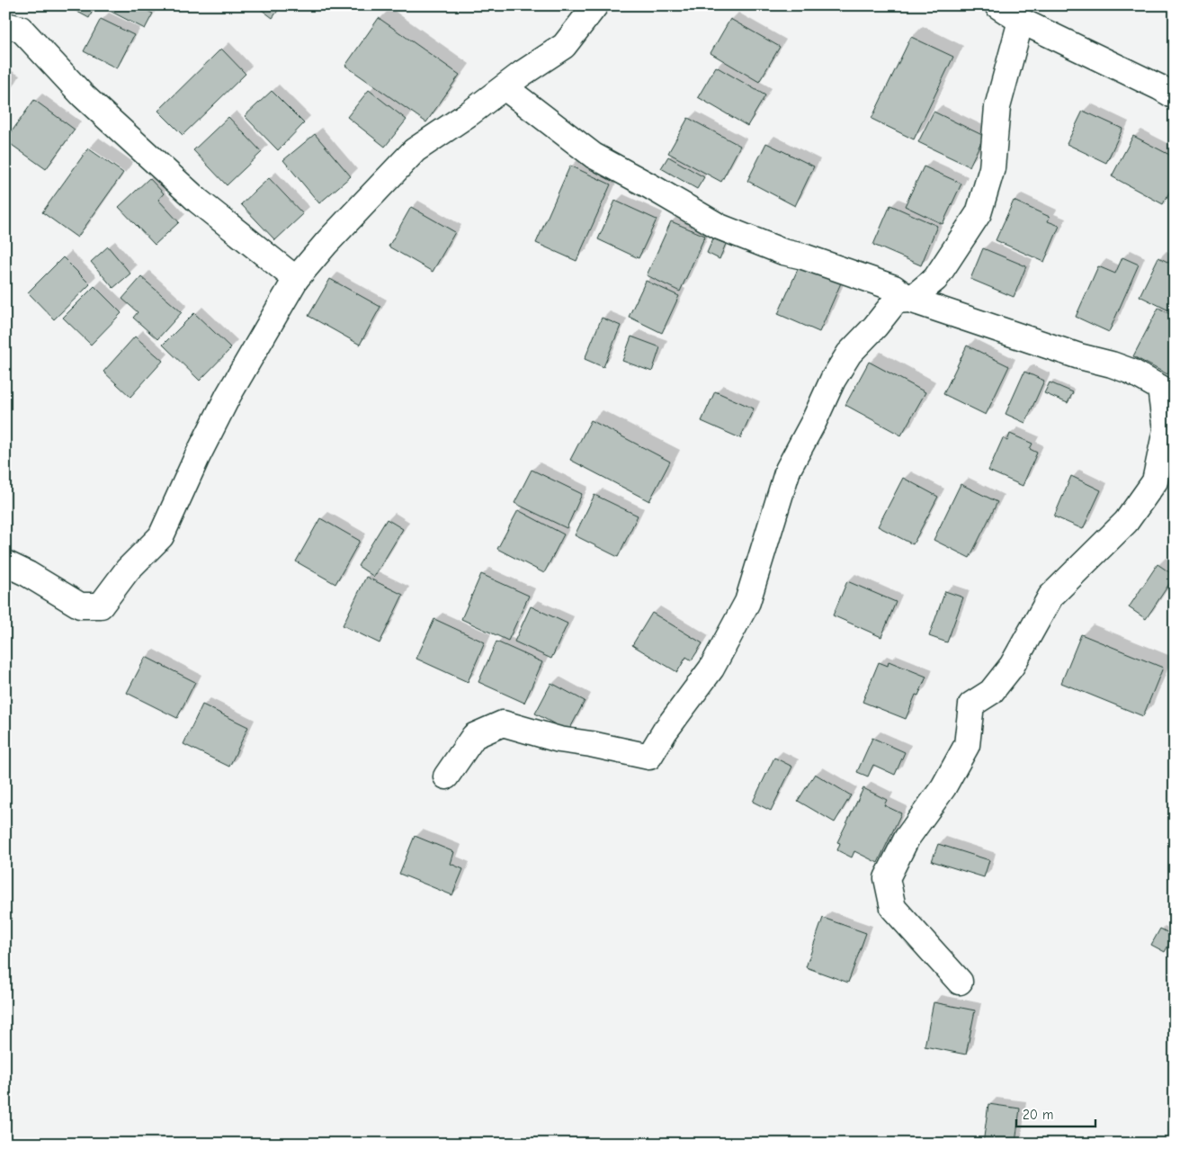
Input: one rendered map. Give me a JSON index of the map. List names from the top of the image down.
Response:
{
  "scale_bar": "20 m"
}
